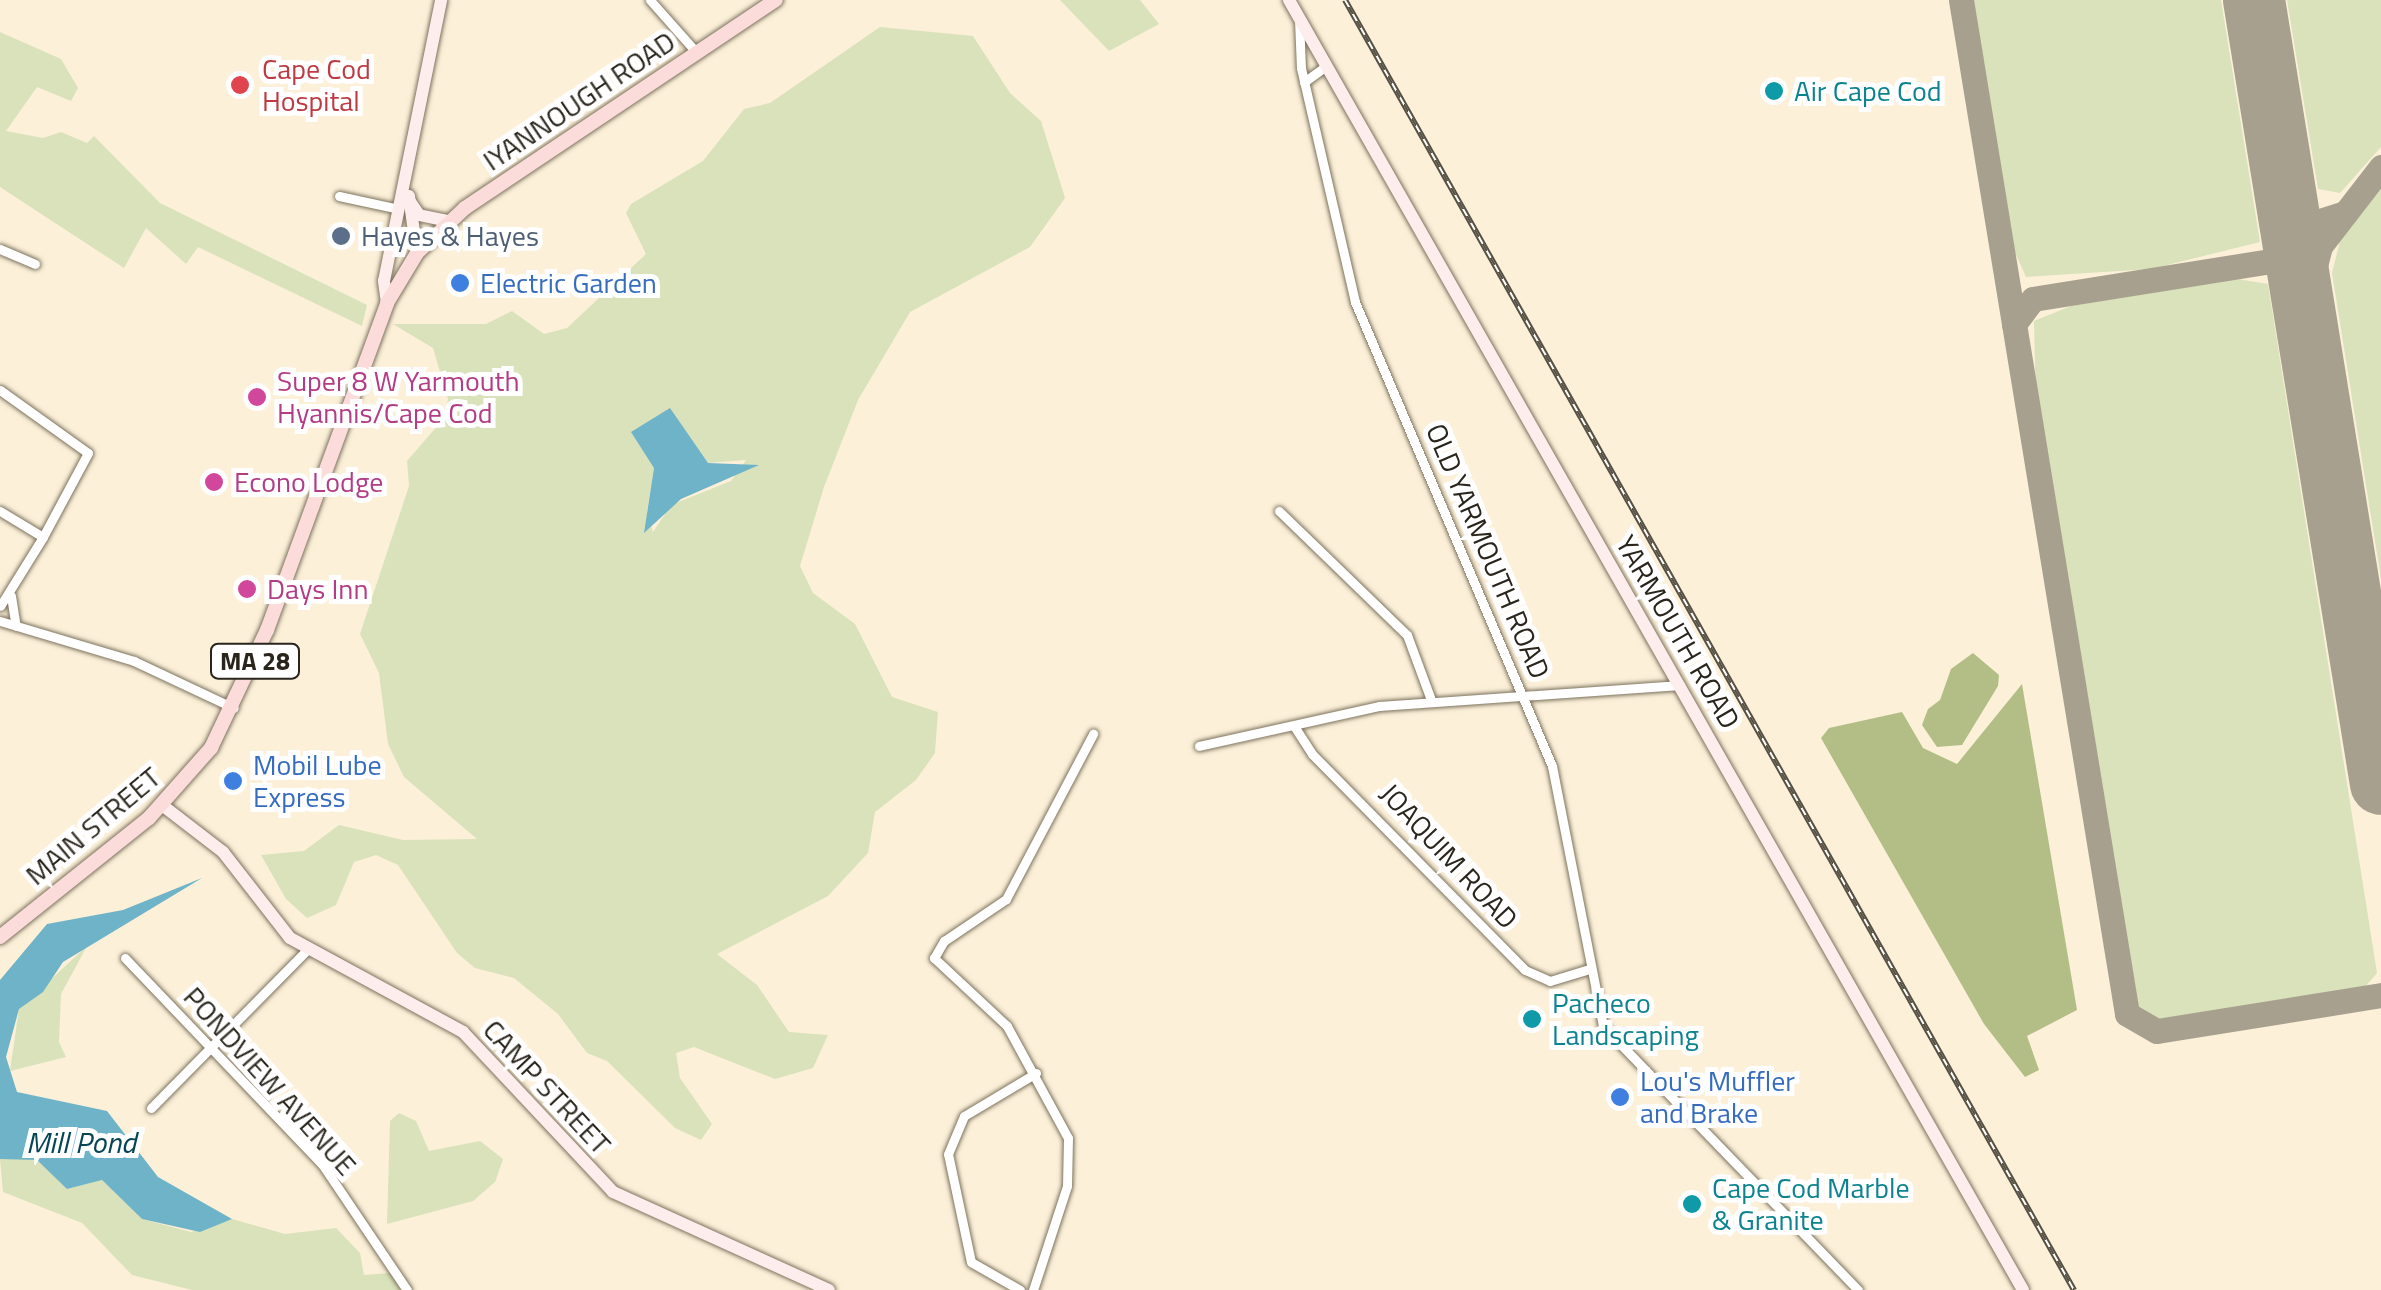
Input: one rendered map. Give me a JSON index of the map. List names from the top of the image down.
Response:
{
  "streets": {
    "main road": [
      "IYANNOUGH ROAD",
      "YARMOUTH ROAD",
      "MA 28",
      "MAIN STREET",
      "CAMP STREET"
    ],
    "street": ["OLD YARMOUTH ROAD", "JOAQUIM ROAD", "PONDVIEW AVENUE"]
  },
  "crossings": [
    ["IYANNOUGH ROAD", "MAIN STREET"],
    ["OLD YARMOUTH ROAD", "YARMOUTH ROAD"],
    ["OLD YARMOUTH ROAD", "JOAQUIM ROAD"],
    ["MAIN STREET", "CAMP STREET"]
  ],
  "water": ["Mill Pond"],
  "places": [
    "Cape Cod Hospital",
    "Air Cape Cod",
    "Hayes & Hayes",
    "Electric Garden",
    "Super 8 W Yarmouth Hyannis/Cape Cod",
    "Econo Lodge",
    "Days Inn",
    "Mobil Lube Express",
    "Pacheco Landscaping",
    "Lou's Muffler and Brake",
    "Cape Cod Marble & Granite"
  ]
}
